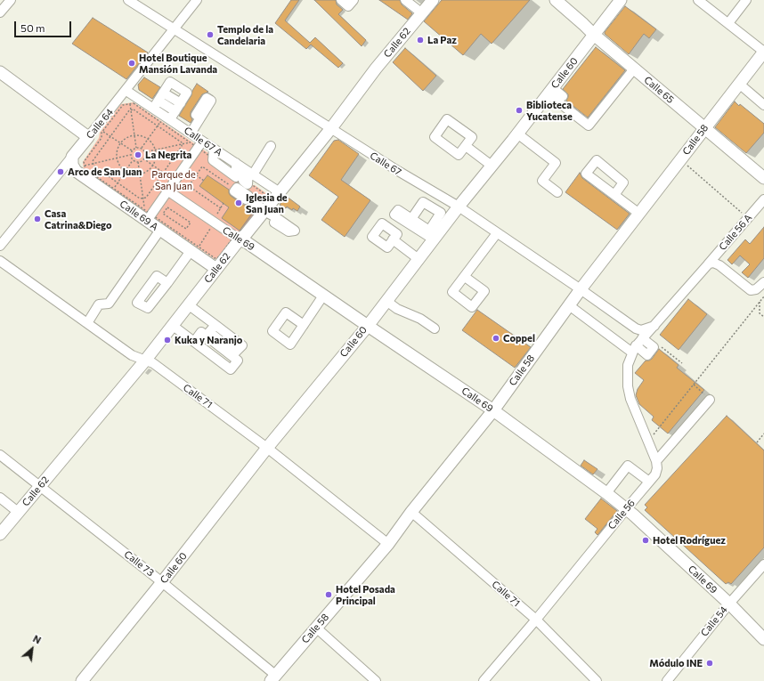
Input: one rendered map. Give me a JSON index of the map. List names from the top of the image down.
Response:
{
  "streets": {
    "main road": [
      "Calle 62",
      "Calle 60",
      "Calle 65",
      "Calle 64",
      "Calle 58",
      "Calle 69 A",
      "Calle 69"
    ],
    "street": [
      "Calle 67 A",
      "Calle 67",
      "Calle 56 A",
      "Calle 71",
      "Calle 56",
      "Calle 73",
      "Calle 54"
    ]
  },
  "crossings": [
    ["Calle 62", "Calle 67 A"],
    ["Calle 62", "Calle 67"],
    ["Calle 62", "Calle 69 A"],
    ["Calle 62", "Calle 69"],
    ["Calle 62", "Calle 71"],
    ["Calle 62", "Calle 73"],
    ["Calle 60", "Calle 65"],
    ["Calle 60", "Calle 67"],
    ["Calle 60", "Calle 69"],
    ["Calle 60", "Calle 71"],
    ["Calle 60", "Calle 73"],
    ["Calle 65", "Calle 58"],
    ["Calle 64", "Calle 67 A"],
    ["Calle 64", "Calle 67"],
    ["Calle 64", "Calle 69 A"],
    ["Calle 58", "Calle 67"],
    ["Calle 58", "Calle 69"],
    ["Calle 58", "Calle 71"],
    ["Calle 58", "Calle 73"],
    ["Calle 69", "Calle 56"],
    ["Calle 69", "Calle 54"],
    ["Calle 71", "Calle 56"]
  ],
  "parks": ["Parque de San Juan"],
  "places": [
    "Templo de la Candelaria",
    "La Paz",
    "Hotel Boutique Mansión Lavanda",
    "Biblioteca Yucatense",
    "La Negrita",
    "Arco de San Juan",
    "Iglesia de San Juan",
    "Casa Catrina&Diego",
    "Coppel",
    "Kuka y Naranjo",
    "Hotel Rodríguez",
    "Hotel Posada Principal",
    "Módulo INE"
  ],
  "scale_bar": "50 m",
  "north": "top right"
}
